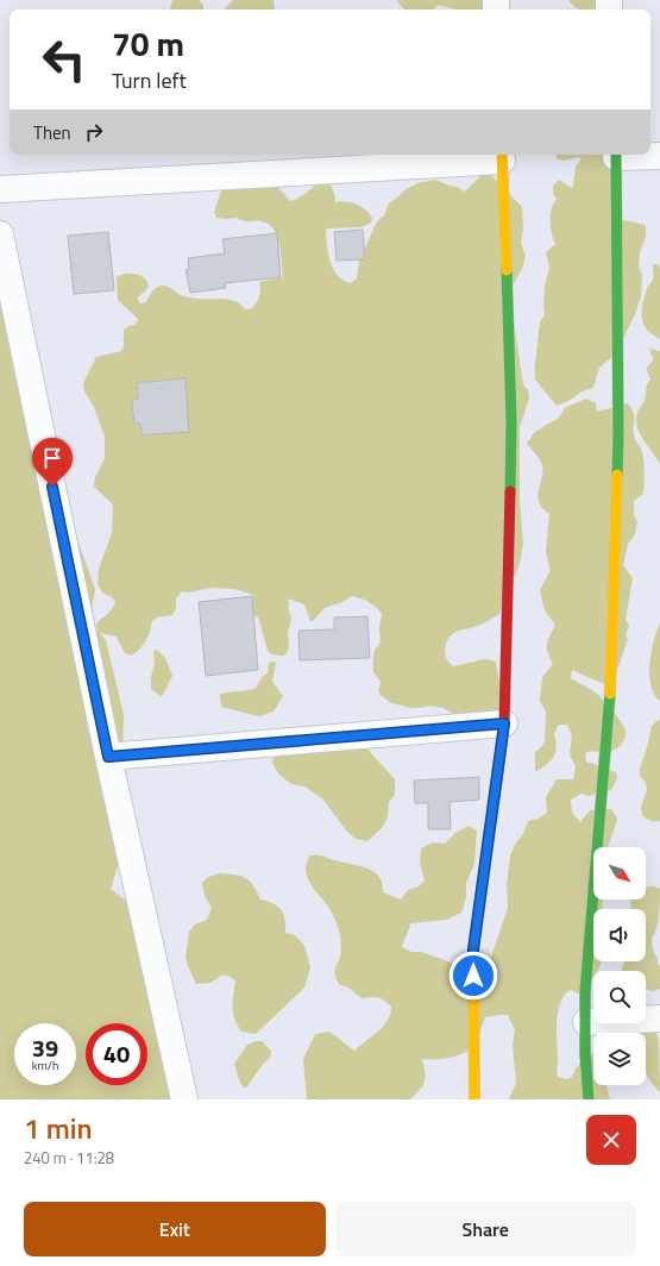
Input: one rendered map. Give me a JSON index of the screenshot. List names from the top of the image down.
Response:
{
  "north": "bottom right",
  "page": {
    "turn": ["70 m", "Turn left"],
    "then": "Then",
    "speed": "39 km/h",
    "limit": "40",
    "heading": ["1 min", "240 m · 11:28"],
    "buttons": ["Exit", "Share"]
  }
}
